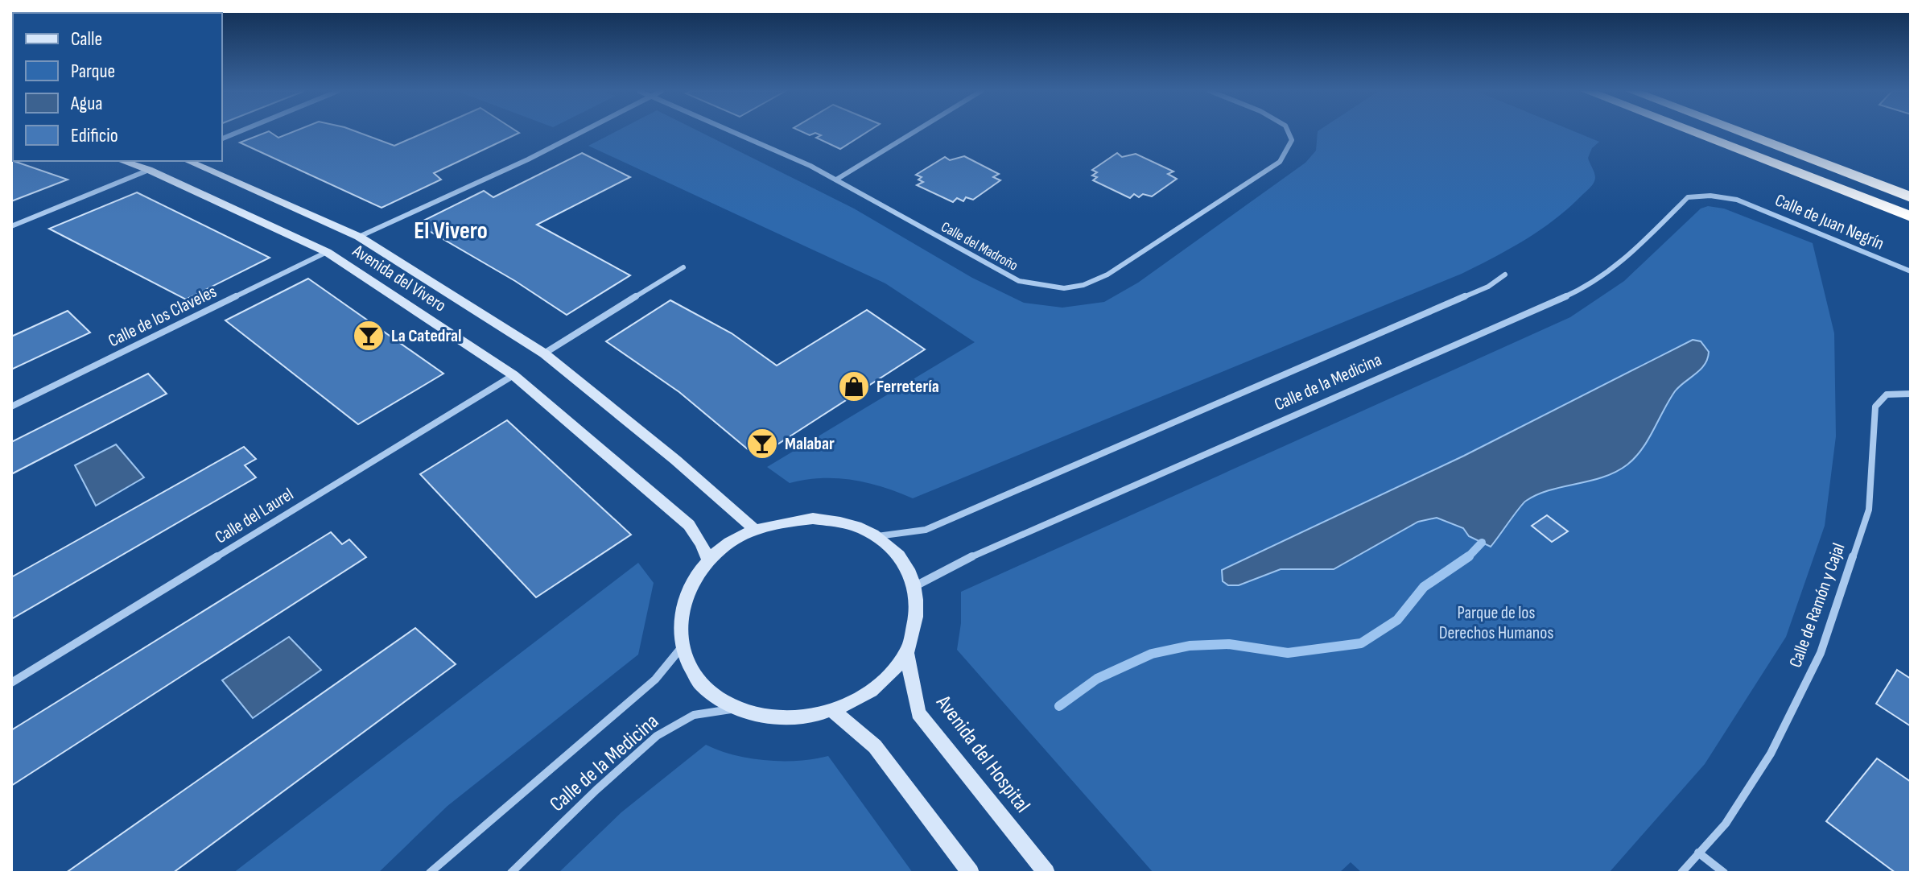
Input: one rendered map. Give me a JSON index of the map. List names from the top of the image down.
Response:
{
  "streets": {
    "main road": ["Avenida del Vivero", "Avenida del Hospital"],
    "street": [
      "Calle de Juan Negrín",
      "Calle del Madroño",
      "Calle de los Claveles",
      "Calle de la Medicina",
      "Calle del Laurel",
      "Calle de Ramón y Cajal"
    ]
  },
  "crossings": [
    ["Calle de Juan Negrín", "Calle de la Medicina"],
    ["Avenida del Vivero", "Calle de los Claveles"],
    ["Avenida del Vivero", "Calle de la Medicina"],
    ["Avenida del Vivero", "Calle del Laurel"],
    ["Avenida del Vivero", "Avenida del Hospital"],
    ["Calle de la Medicina", "Avenida del Hospital"]
  ],
  "districts": ["El Vivero"],
  "parks": ["Parque de los Derechos Humanos"],
  "places": {
    "bar": ["La Catedral", "Malabar"],
    "shop": ["Ferretería"]
  },
  "legend": [
    "Calle",
    "Parque",
    "Agua",
    "Edificio"
  ]
}
